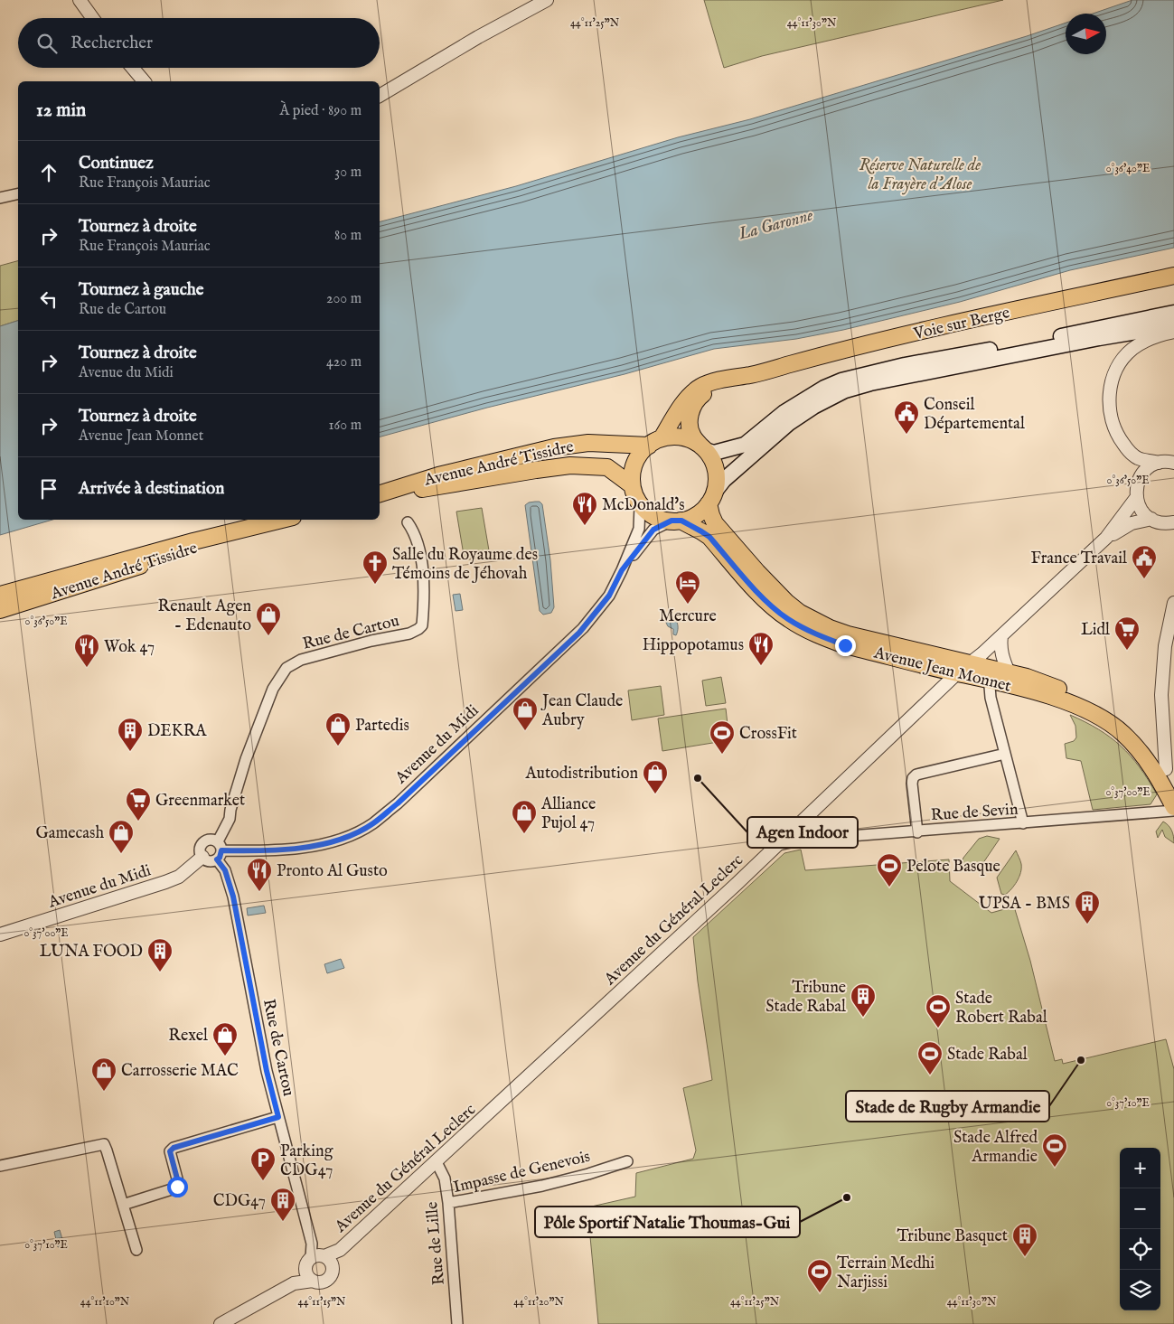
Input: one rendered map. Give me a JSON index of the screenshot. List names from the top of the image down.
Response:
{
  "streets": {
    "main road": ["Voie sur Berge", "Avenue André Tissidre", "Avenue Jean Monnet"],
    "street": [
      "Rue de Cartou",
      "Avenue du Midi",
      "Rue de Sevin",
      "Avenue du Général Leclerc",
      "Impasse de Genevois",
      "Rue de Lille"
    ]
  },
  "crossings": [
    ["Avenue André Tissidre", "Avenue Jean Monnet"],
    ["Avenue André Tissidre", "Avenue du Midi"],
    ["Rue de Cartou", "Avenue du Midi"],
    ["Rue de Cartou", "Avenue du Général Leclerc"],
    ["Avenue Jean Monnet", "Avenue du Midi"],
    ["Avenue Jean Monnet", "Avenue du Général Leclerc"],
    ["Rue de Sevin", "Avenue du Général Leclerc"],
    ["Avenue du Général Leclerc", "Rue de Lille"],
    ["Impasse de Genevois", "Rue de Lille"]
  ],
  "water": ["La Garonne"],
  "parks": ["Réserve Naturelle de la Frayère d'Alose"],
  "places": {
    "public building": ["Conseil Départemental", "France Travail"],
    "restaurant": [
      "McDonald's",
      "Hippopotamus",
      "Wok 47",
      "Pronto Al Gusto"
    ],
    "church": ["Salle du Royaume des Témoins de Jéhovah"],
    "hotel": ["Mercure"],
    "shop": [
      "Renault Agen - Edenauto",
      "Jean Claude Aubry",
      "Partedis",
      "Autodistribution",
      "Alliance Pujol 47",
      "Gamecash",
      "Rexel",
      "Carrosserie MAC"
    ],
    "supermarket": ["Lidl", "Greenmarket"],
    "building": [
      "DEKRA",
      "UPSA - BMS",
      "LUNA FOOD",
      "Tribune Stade Rabal",
      "CDG47",
      "Tribune Basquet"
    ],
    "sports": [
      "CrossFit",
      "Pelote Basque",
      "Stade Robert Rabal",
      "Stade Rabal",
      "Stade Alfred Armandie",
      "Terrain Medhi Narjissi"
    ],
    "other": ["Agen Indoor", "Stade de Rugby Armandie", "Pôle Sportif Natalie Thoumas-Gui"],
    "parking": ["Parking CDG47"]
  },
  "north": "right",
  "page": {
    "search": "Rechercher",
    "heading": ["12 min", "À pied · 890 m"],
    "list": [
      ["Continuez", "Rue François Mauriac", "30 m"],
      ["Tournez à droite", "Rue François Mauriac", "80 m"],
      ["Tournez à gauche", "Rue de Cartou", "200 m"],
      ["Tournez à droite", "Avenue du Midi", "420 m"],
      ["Tournez à droite", "Avenue Jean Monnet", "160 m"],
      "Arrivée à destination"
    ],
    "map_buttons": ["+", "−"]
  },
  "coordinates": [
    "44°11'25\"N",
    "44°11'30\"N",
    "0°36'40\"E",
    "0°36'50\"E",
    "0°37'00\"E",
    "0°37'10\"E",
    "44°11'10\"N",
    "44°11'15\"N",
    "44°11'20\"N"
  ]
}
